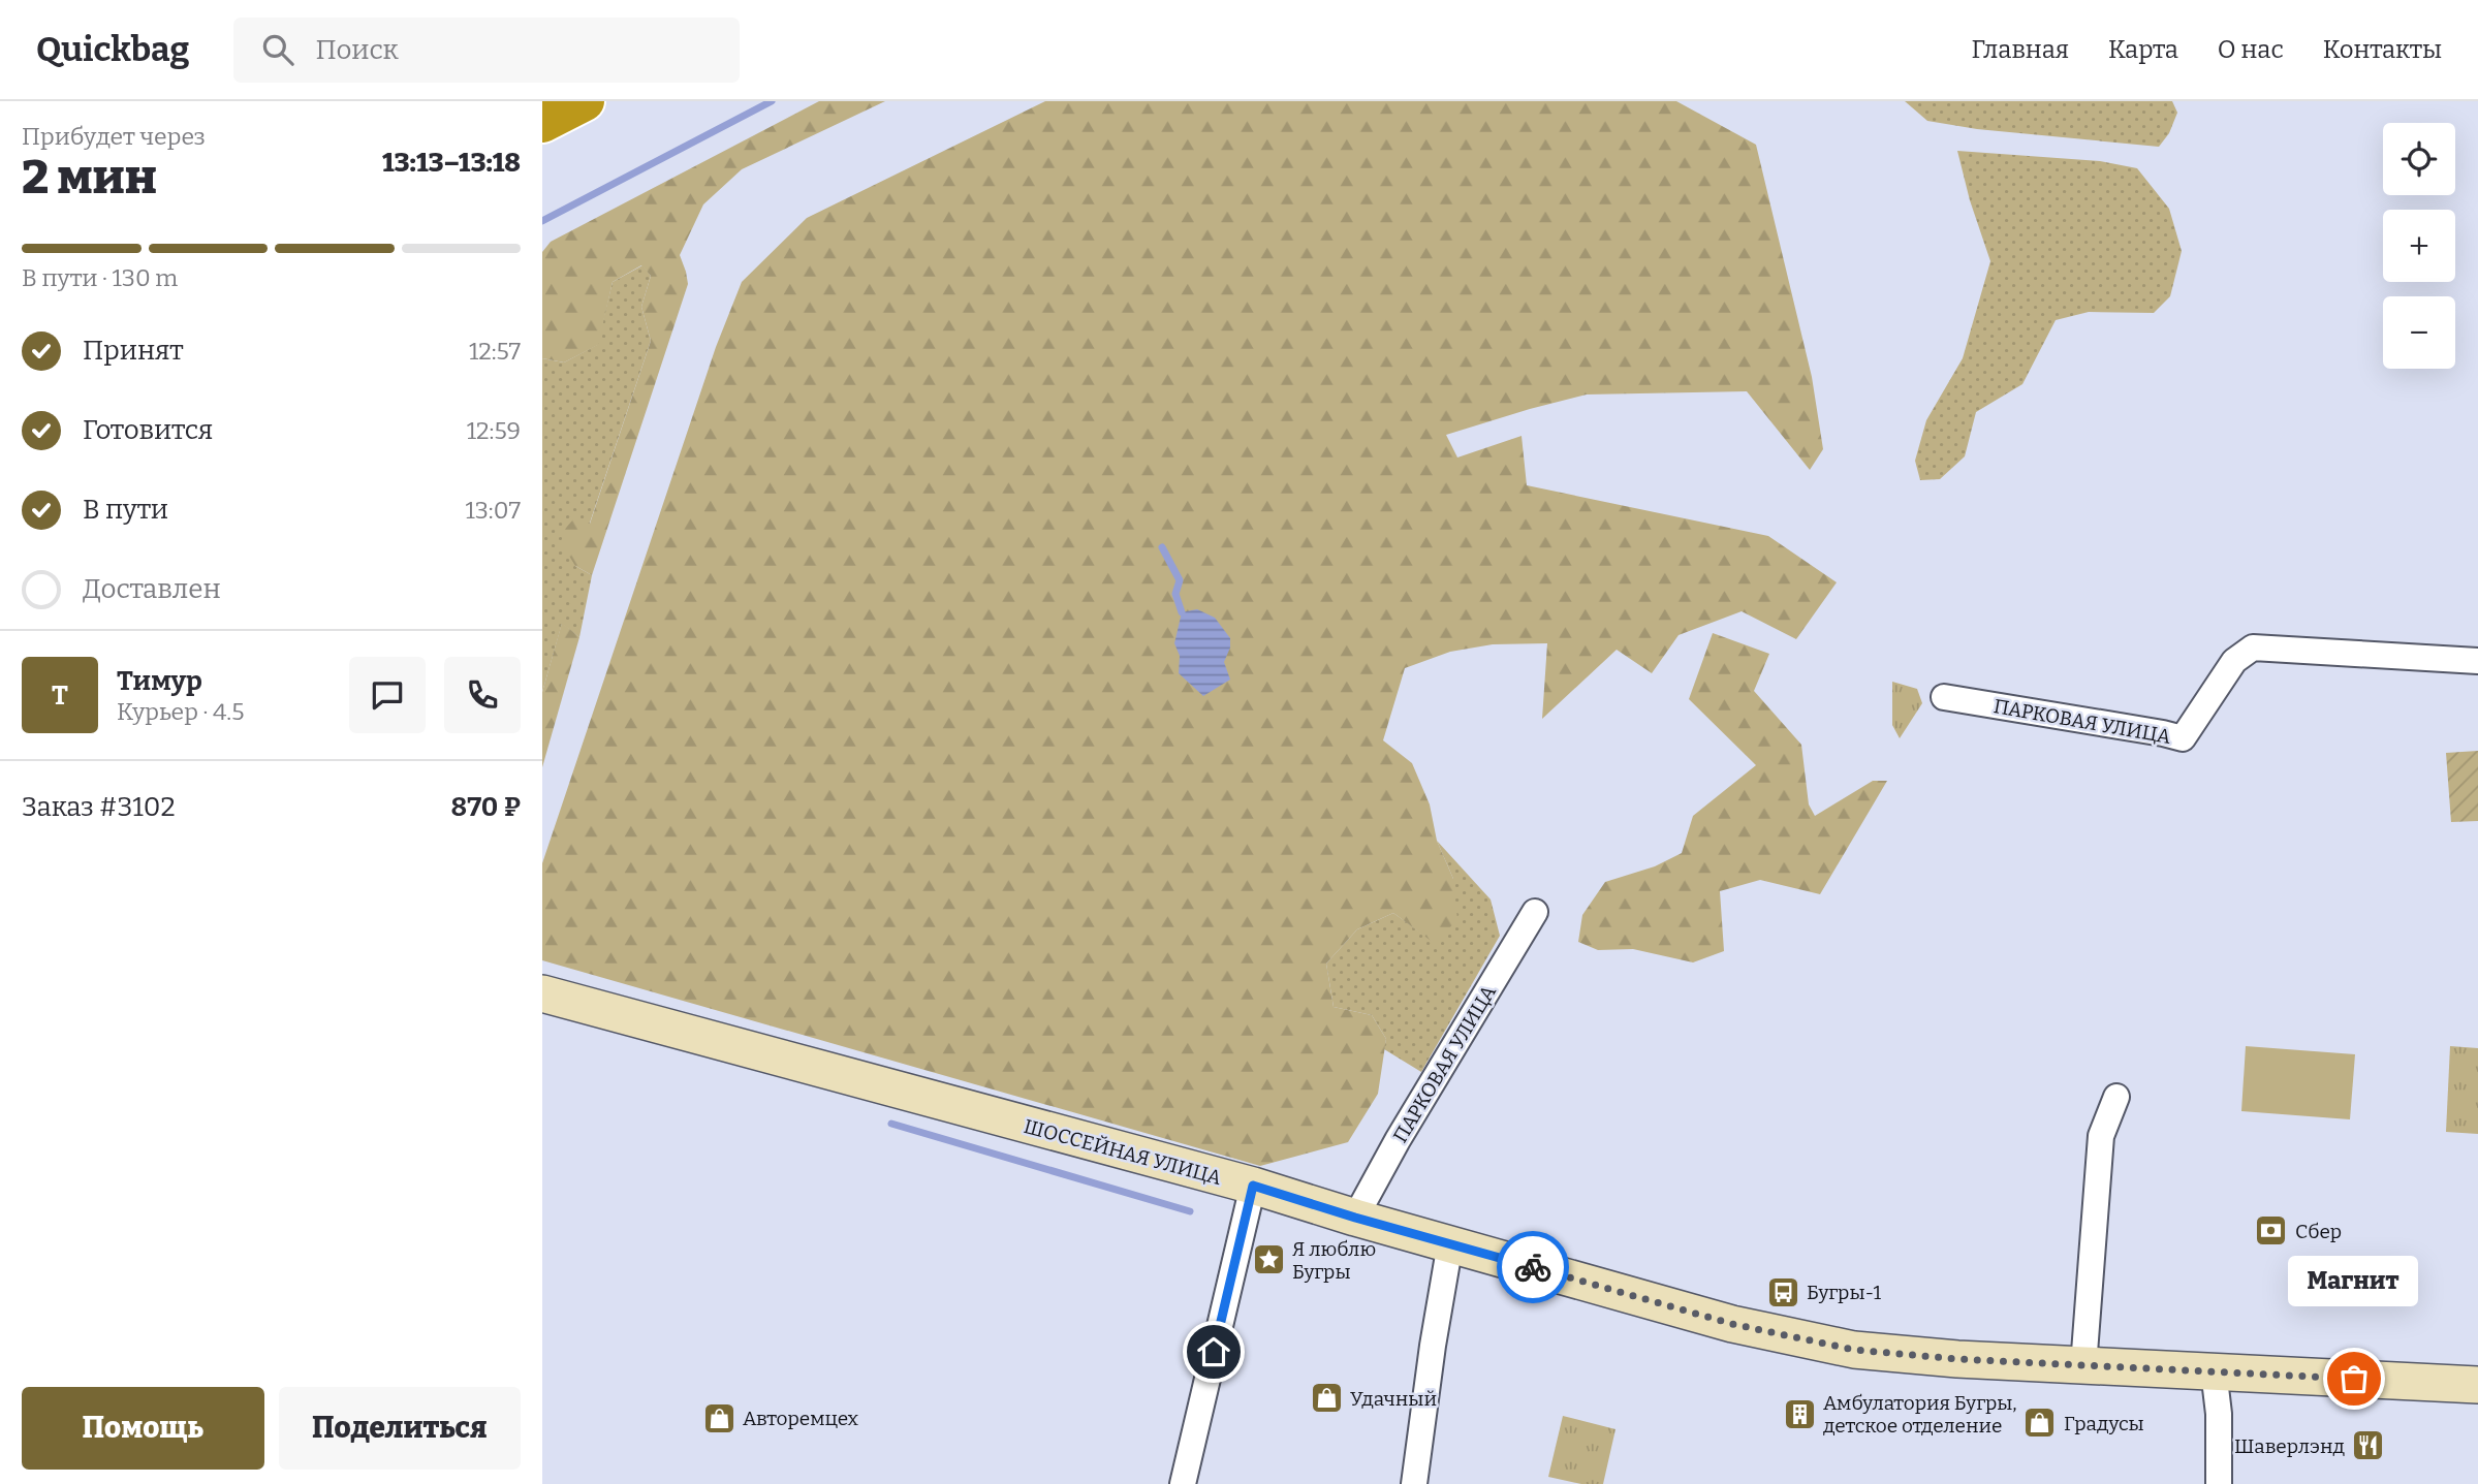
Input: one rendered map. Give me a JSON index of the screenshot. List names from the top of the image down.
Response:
{
  "streets": {
    "main road": ["ШОССЕЙНАЯ УЛИЦА"],
    "street": ["ПАРКОВАЯ УЛИЦА"]
  },
  "crossings": [
    ["ПАРКОВАЯ УЛИЦА", "ШОССЕЙНАЯ УЛИЦА"]
  ],
  "places": {
    "bank": ["Сбер"],
    "place": ["Я люблю Бугры"],
    "bus stop": ["Бугры-1"],
    "other": ["Магнит"],
    "shop": ["Удачный", "Авторемцех", "Градусы"],
    "building": ["Амбулатория Бугры, детское отделение"],
    "restaurant": ["Шаверлэнд"]
  },
  "page": {
    "header": "Quickbag",
    "search": "Поиск",
    "nav": [
      "Главная",
      "Карта",
      "О нас",
      "Контакты"
    ],
    "heading": ["2 мин", "Прибудет через", "13:13–13:18"],
    "panel": [
      "Тимур",
      "Курьер · 4.5",
      "Заказ #3102",
      "870 ₽"
    ],
    "map_buttons": ["+", "−"],
    "bar": "В пути · 130 m",
    "list": [
      ["Принят", "12:57"],
      ["Готовится", "12:59"],
      ["В пути", "13:07"],
      "Доставлен"
    ],
    "round": "Т",
    "bubble": "Магнит",
    "buttons": ["Помощь", "Поделиться"]
  }
}
